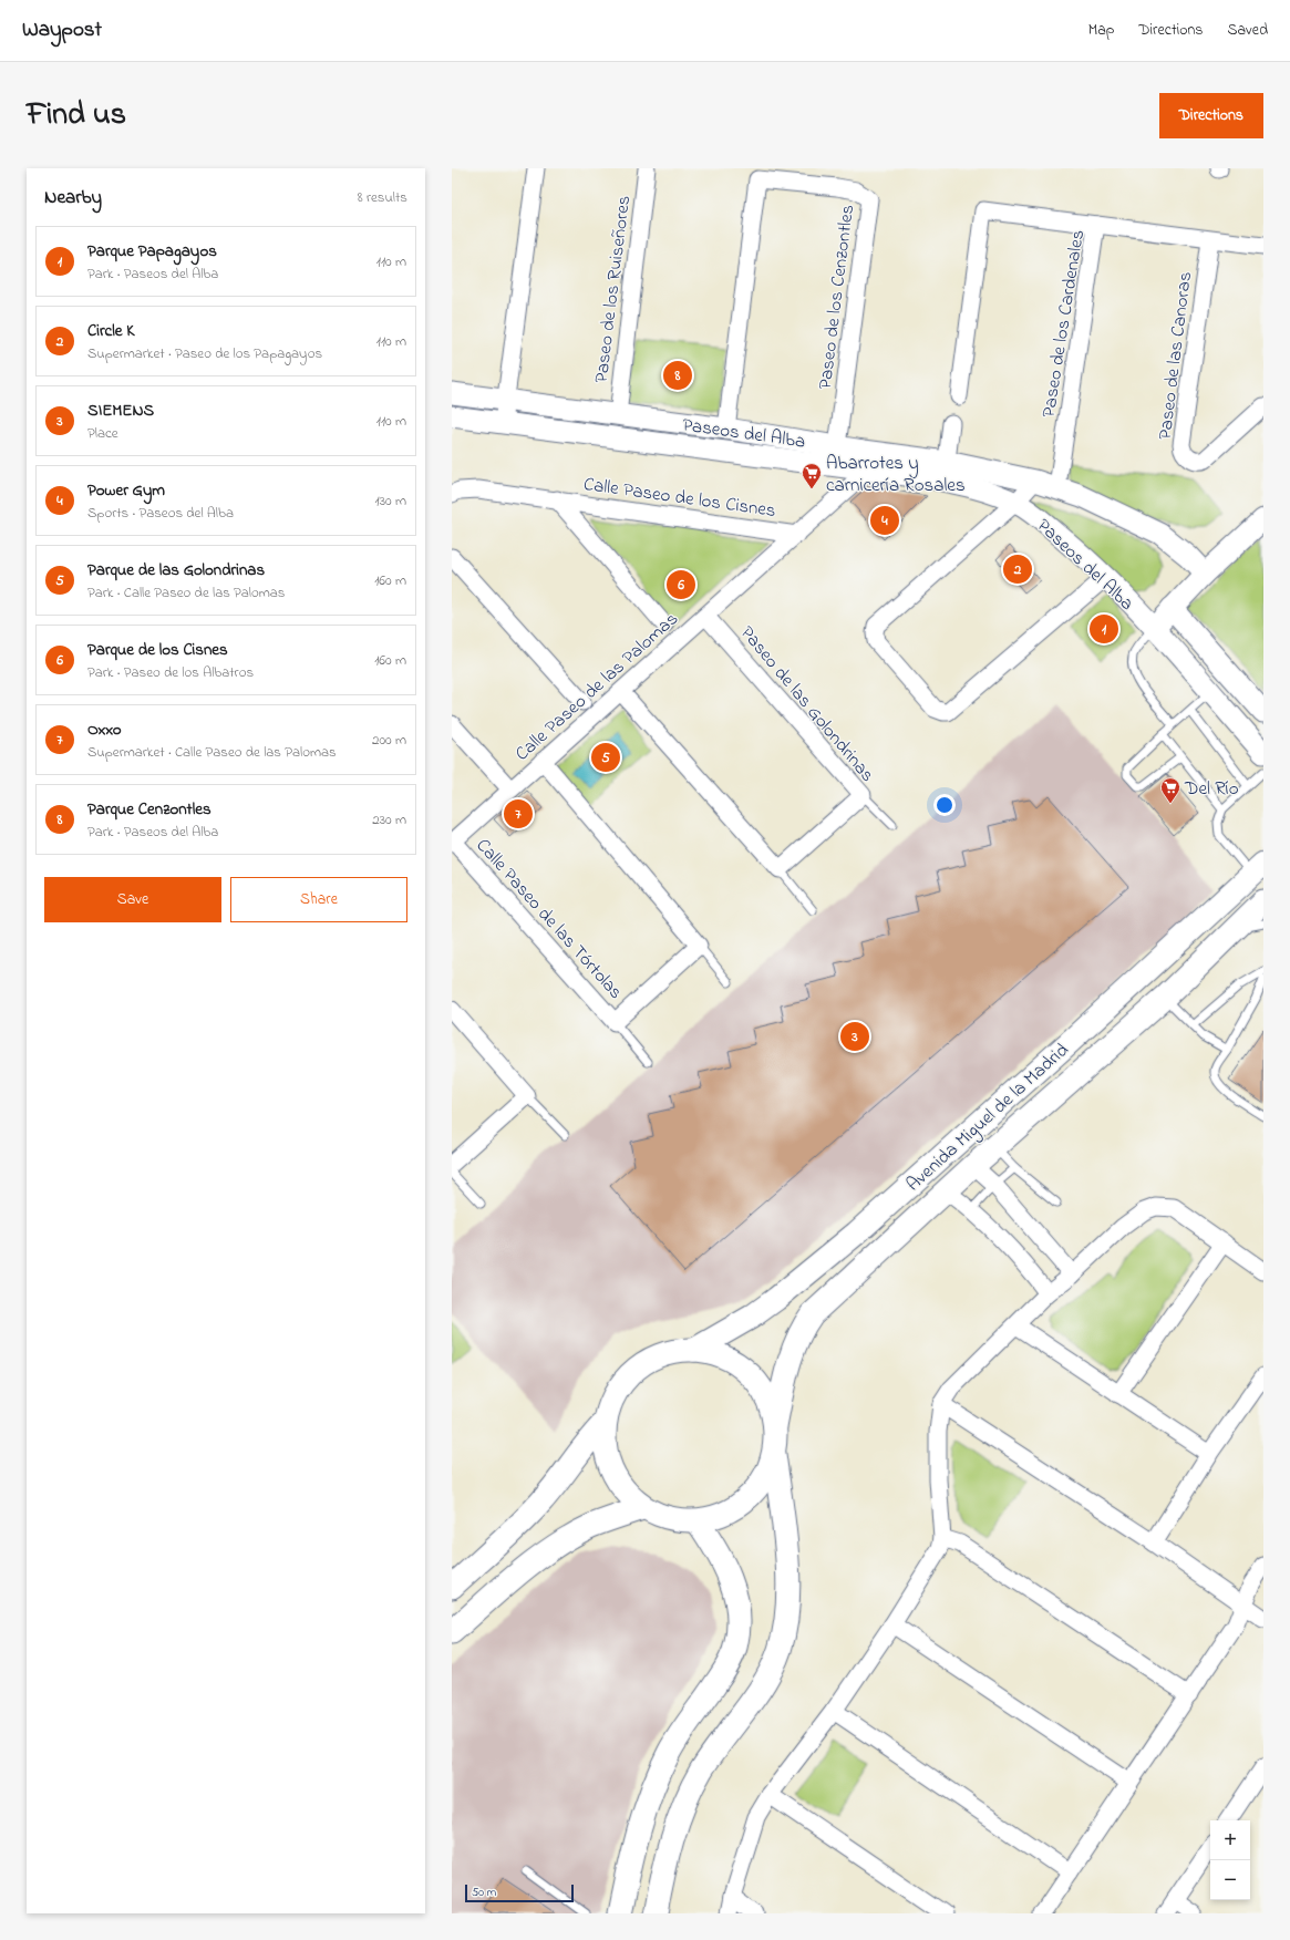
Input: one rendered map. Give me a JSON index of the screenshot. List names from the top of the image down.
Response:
{
  "streets": {
    "main road": ["Avenida Miguel de la Madrid"],
    "street": [
      "Paseo de los Ruiseñores",
      "Paseo de los Cenzontles",
      "Paseo de los Cardenales",
      "Paseo de las Canoras",
      "Paseos del Alba",
      "Calle Paseo de los Cisnes",
      "Calle Paseo de las Palomas",
      "Paseo de las Golondrinas",
      "Calle Paseo de las Tórtolas"
    ]
  },
  "crossings": [
    ["Paseo de los Ruiseñores", "Paseos del Alba"],
    ["Paseo de los Cenzontles", "Paseos del Alba"],
    ["Paseo de los Cardenales", "Paseo de las Canoras"],
    ["Paseo de los Cardenales", "Paseos del Alba"],
    ["Paseos del Alba", "Calle Paseo de las Palomas"],
    ["Calle Paseo de los Cisnes", "Calle Paseo de las Palomas"],
    ["Calle Paseo de las Palomas", "Paseo de las Golondrinas"],
    ["Calle Paseo de las Palomas", "Calle Paseo de las Tórtolas"]
  ],
  "places": {
    "supermarket": ["Abarrotes y carnicería Rosales", "Del Río"]
  },
  "scale_bar": "50 m",
  "page": {
    "header": "Waypost",
    "nav": ["Map", "Directions", "Saved"],
    "title": "Find us",
    "buttons": [
      "Directions",
      ["Save", "Share"]
    ],
    "heading": ["Nearby", "8 results"],
    "list": [
      {
        "mark": "1",
        "name": "Parque Papagayos",
        "note": "Park · Paseos del Alba",
        "value": "110 m"
      },
      {
        "mark": "2",
        "name": "Circle K",
        "note": "Supermarket · Paseo de los Papagayos",
        "value": "110 m"
      },
      {
        "mark": "3",
        "name": "SIEMENS",
        "note": "Place",
        "value": "110 m"
      },
      {
        "mark": "4",
        "name": "Power Gym",
        "note": "Sports · Paseos del Alba",
        "value": "130 m"
      },
      {
        "mark": "5",
        "name": "Parque de las Golondrinas",
        "note": "Park · Calle Paseo de las Palomas",
        "value": "160 m"
      },
      {
        "mark": "6",
        "name": "Parque de los Cisnes",
        "note": "Park · Paseo de los Albatros",
        "value": "160 m"
      },
      {
        "mark": "7",
        "name": "Oxxo",
        "note": "Supermarket · Calle Paseo de las Palomas",
        "value": "200 m"
      },
      {
        "mark": "8",
        "name": "Parque Cenzontles",
        "note": "Park · Paseos del Alba",
        "value": "230 m"
      }
    ],
    "pins": [
      "8",
      "4",
      "2",
      "6",
      "1",
      "5",
      "7",
      "3"
    ],
    "map_buttons": ["+", "−"],
    "scale": "50 m"
  }
}
